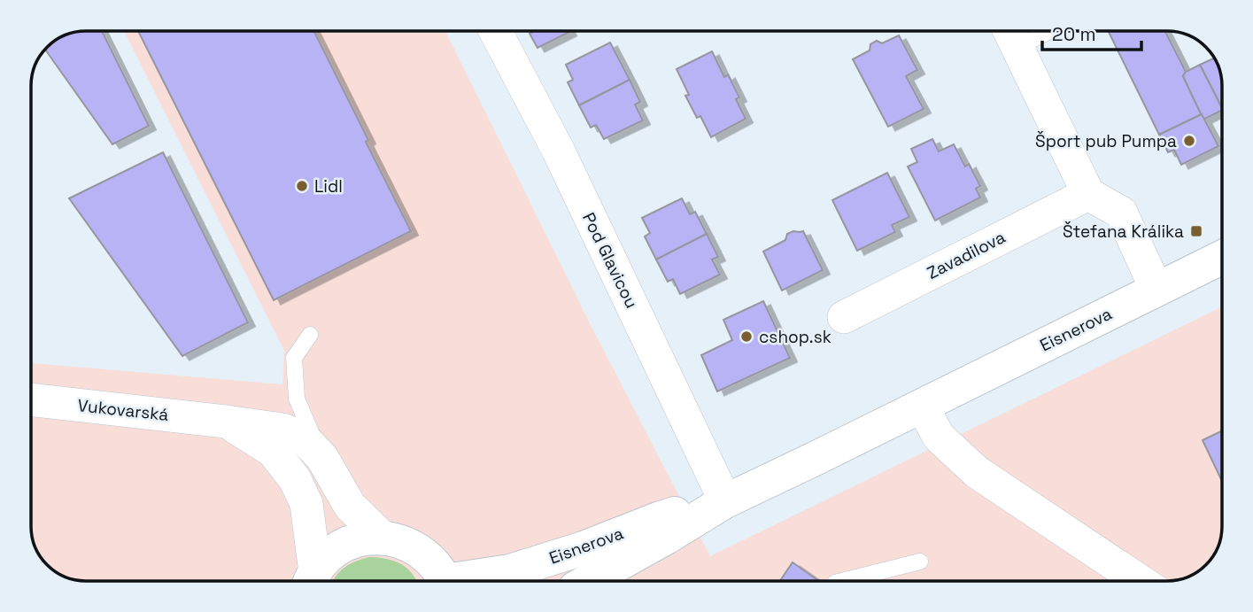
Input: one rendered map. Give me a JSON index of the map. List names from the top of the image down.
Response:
{
  "streets": {
    "street": [
      "Zavadilova",
      "Pod Glavicou",
      "Eisnerova",
      "Vukovarská"
    ]
  },
  "crossings": [
    ["Pod Glavicou", "Eisnerova"],
    ["Eisnerova", "Vukovarská"]
  ],
  "places": {
    "other": ["Šport pub Pumpa", "Lidl", "cshop.sk"],
    "transit": ["Štefana Králika"]
  },
  "scale_bar": "20 m"
}
